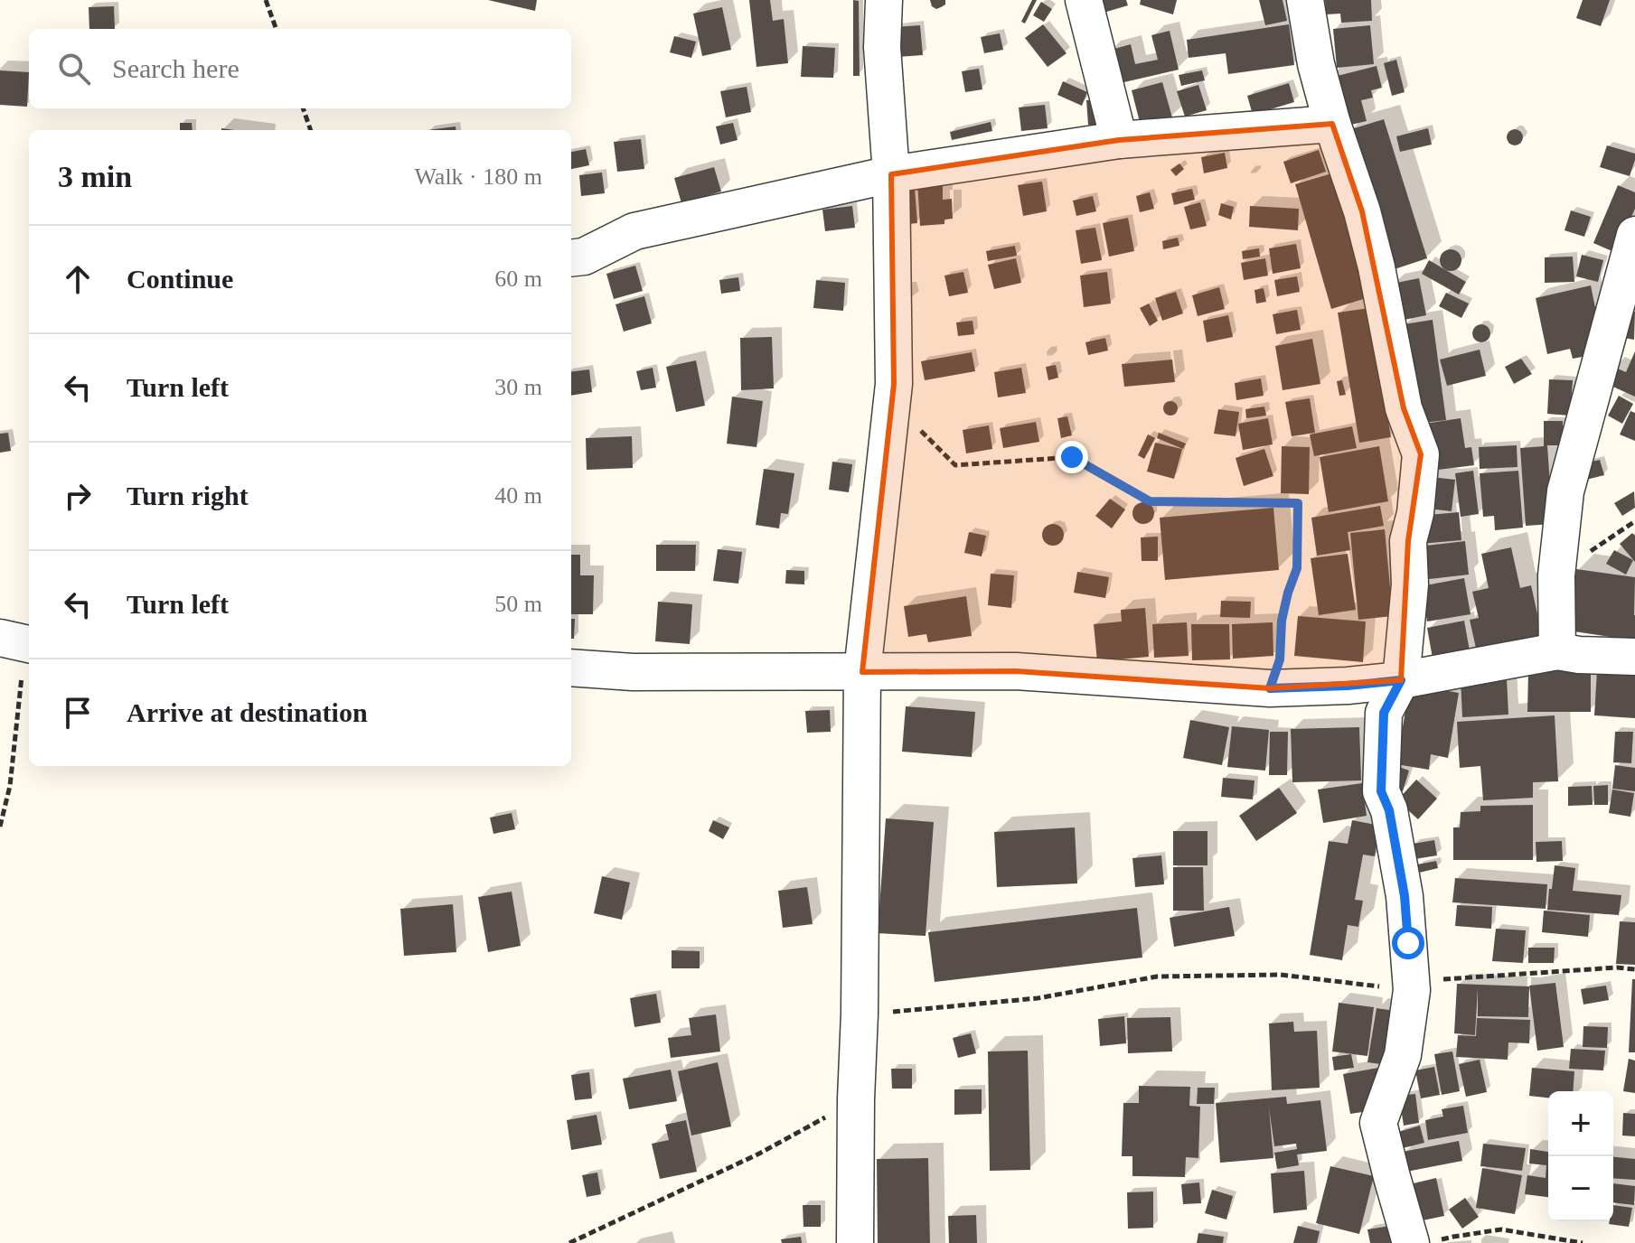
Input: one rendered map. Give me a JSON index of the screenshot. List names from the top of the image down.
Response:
{
  "page": {
    "search": "Search here",
    "heading": ["3 min", "Walk · 180 m"],
    "list": [
      ["Continue", "60 m"],
      ["Turn left", "30 m"],
      ["Turn right", "40 m"],
      ["Turn left", "50 m"],
      "Arrive at destination"
    ],
    "map_buttons": ["+", "−"]
  }
}
